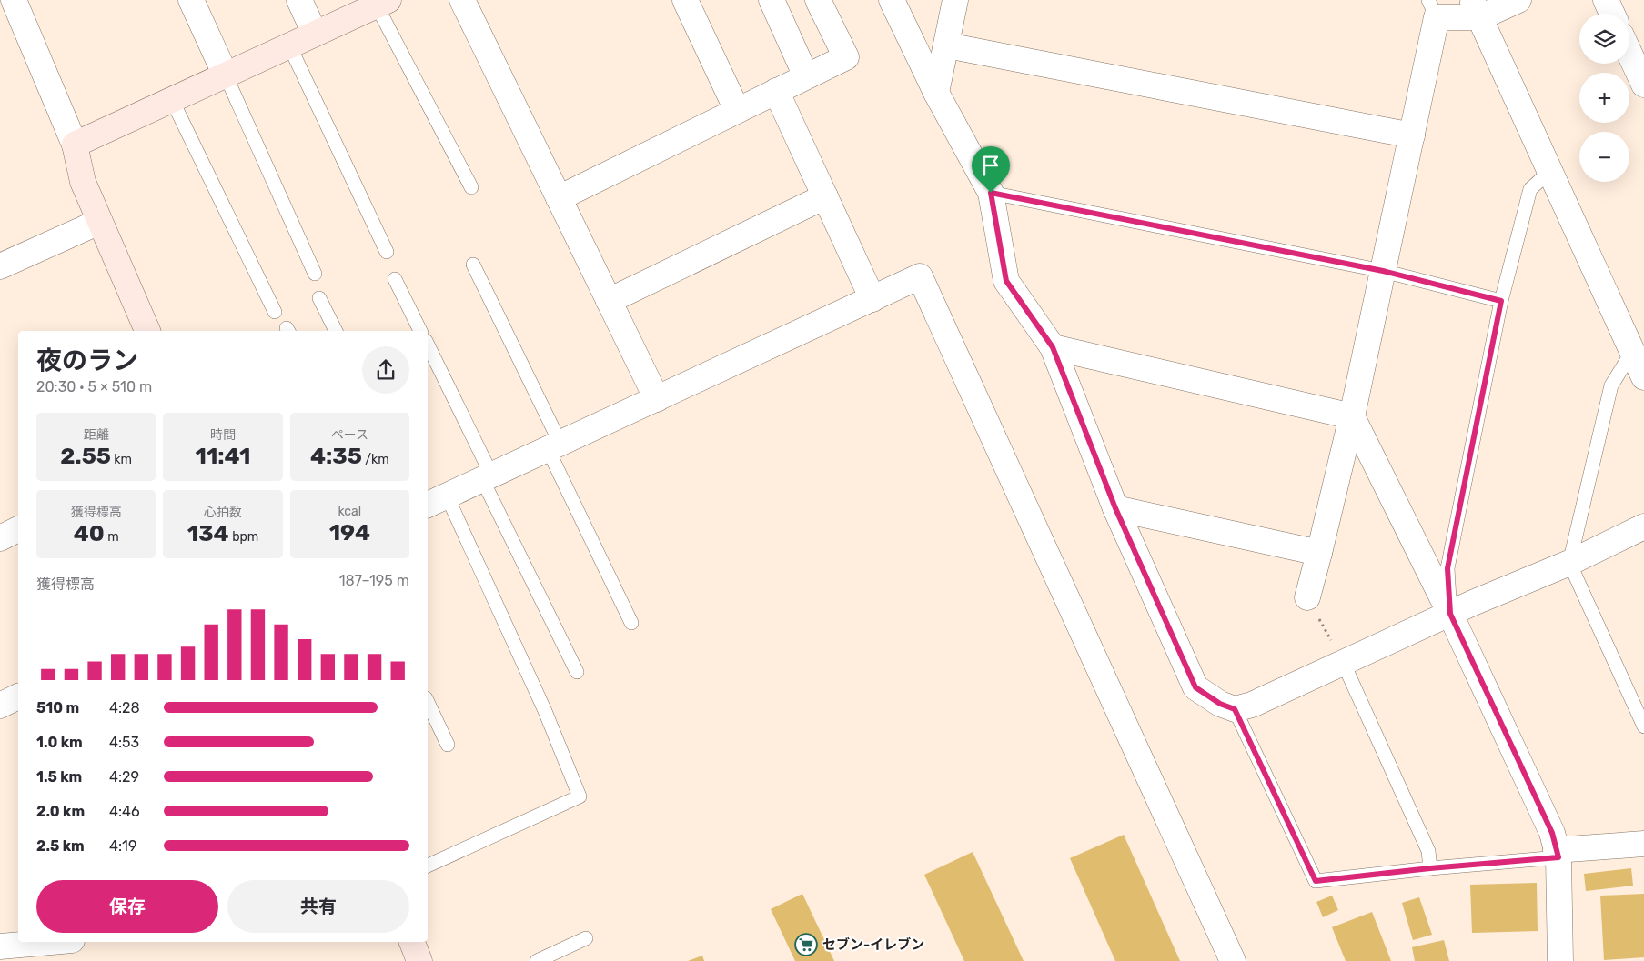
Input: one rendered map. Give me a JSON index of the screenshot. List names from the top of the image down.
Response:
{
  "places": {
    "supermarket": ["セブン-イレブン"]
  },
  "page": {
    "map_buttons": ["+", "−"],
    "heading": ["夜のラン", "20:30 · 5 × 510 m"],
    "stats": [
      ["距離", "2.55 km"],
      ["時間", "11:41"],
      ["ペース", "4:35 /km"],
      ["獲得標高", "40 m"],
      ["心拍数", "134 bpm"],
      ["kcal", "194"]
    ],
    "chart": ["獲得標高", "187–195 m"],
    "list": [
      {
        "name": "510 m",
        "note": "4:28"
      },
      {
        "name": "1.0 km",
        "note": "4:53"
      },
      {
        "name": "1.5 km",
        "note": "4:29"
      },
      {
        "name": "2.0 km",
        "note": "4:46"
      },
      {
        "name": "2.5 km",
        "note": "4:19"
      }
    ],
    "buttons": ["保存", "共有"]
  }
}
